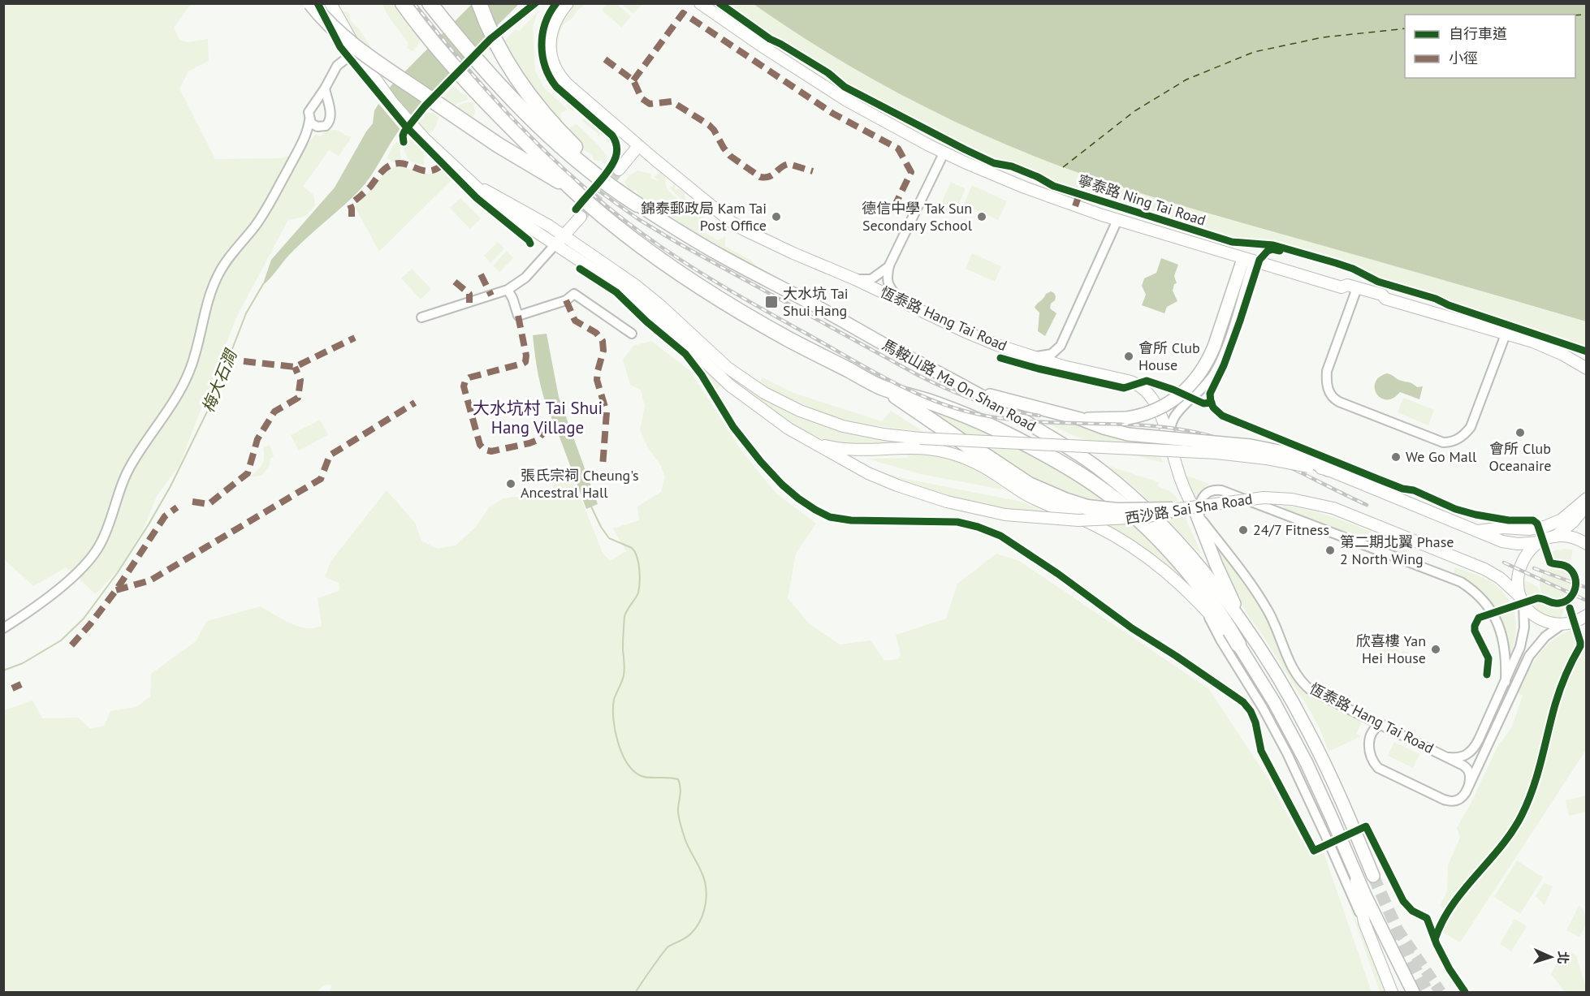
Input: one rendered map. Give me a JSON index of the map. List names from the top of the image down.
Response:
{
  "streets": {
    "highway": ["馬鞍山路 Ma On Shan Road"],
    "main road": ["寧泰路 Ning Tai Road", "恆泰路 Hang Tai Road", "西沙路 Sai Sha Road"]
  },
  "crossings": [
    ["馬鞍山路 Ma On Shan Road", "西沙路 Sai Sha Road"]
  ],
  "districts": ["大水坑村 Tai Shui Hang Village"],
  "water": ["梅大石澗"],
  "places": {
    "other": [
      "錦泰郵政局 Kam Tai Post Office",
      "德信中學 Tak Sun Secondary School",
      "會所 Club House",
      "會所 Club Oceanaire",
      "We Go Mall",
      "張氏宗祠 Cheung's Ancestral Hall",
      "24/7 Fitness",
      "第二期北翼 Phase 2 North Wing",
      "欣喜樓 Yan Hei House"
    ],
    "transit": ["大水坑 Tai Shui Hang"]
  },
  "legend": ["自行車道", "小徑"],
  "north": "right"
}
